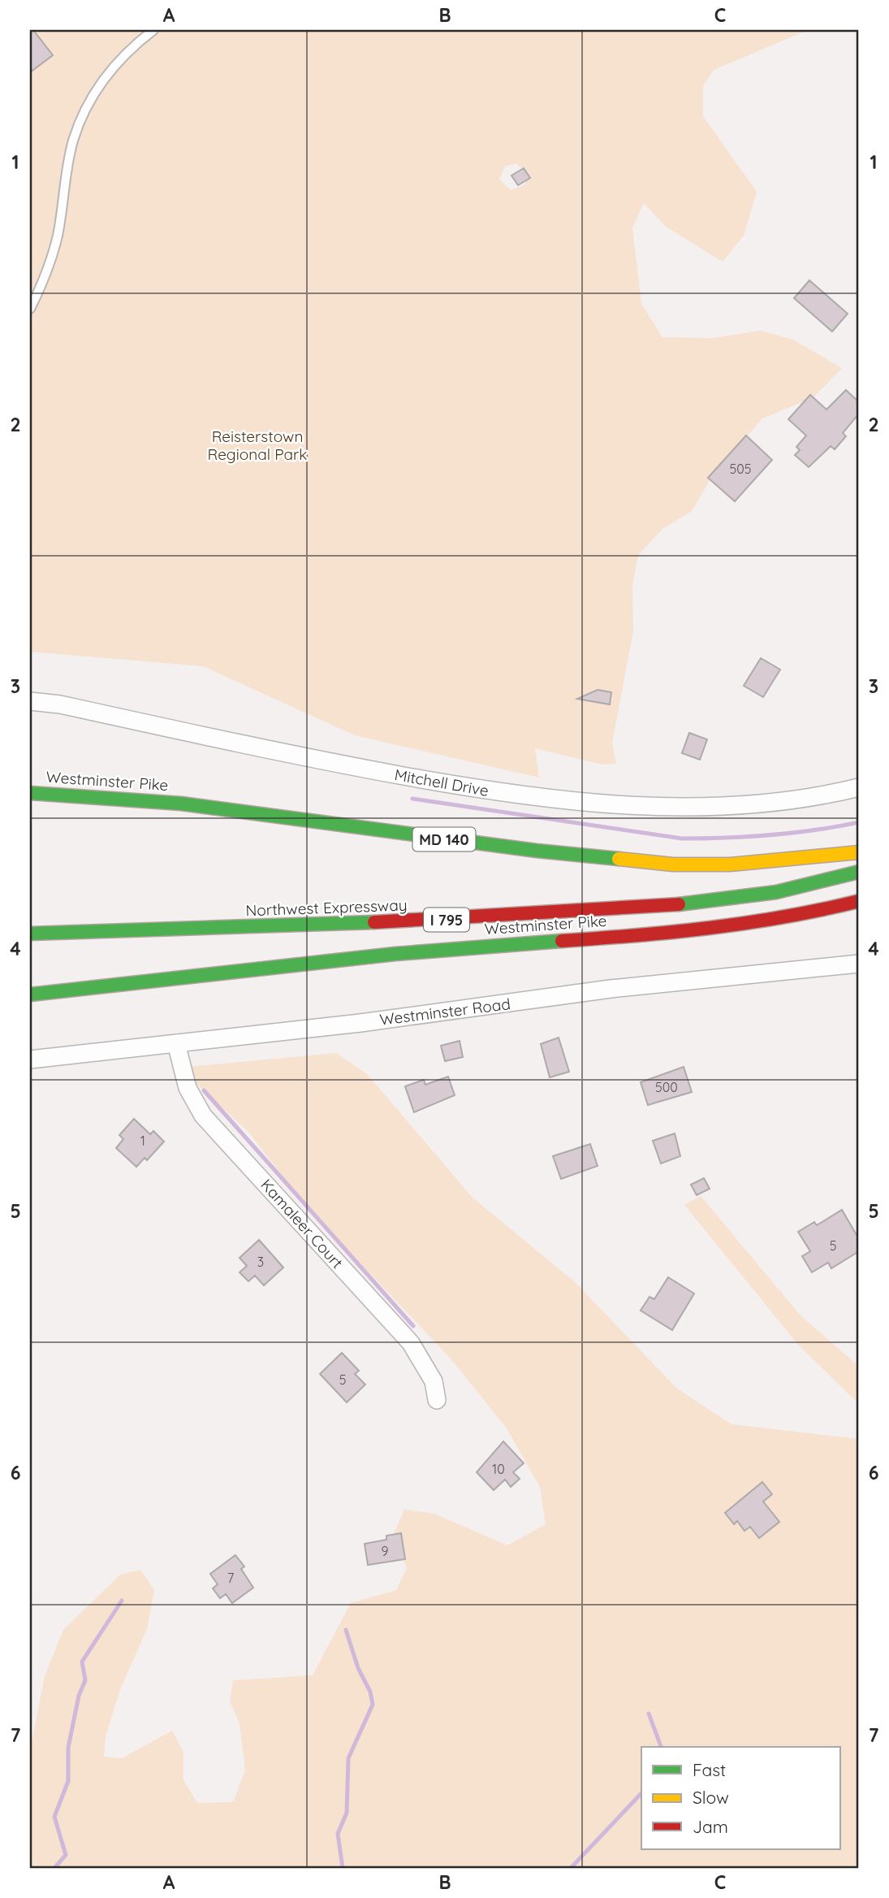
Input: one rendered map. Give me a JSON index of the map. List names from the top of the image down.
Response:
{
  "streets": {
    "highway": [
      "Westminster Pike",
      "MD 140",
      "Northwest Expressway",
      "I 795"
    ],
    "street": ["Mitchell Drive", "Westminster Road", "Kamaleer Court"]
  },
  "crossings": [
    ["Westminster Pike", "I 795"],
    ["Westminster Road", "Kamaleer Court"]
  ],
  "parks": ["Reisterstown Regional Park"],
  "house_numbers": [
    "505",
    "500",
    "1",
    "5",
    "3",
    "5",
    "10",
    "9",
    "7"
  ],
  "legend": ["Fast", "Slow", "Jam"],
  "grid": {
    "columns": ["A", "B", "C"],
    "rows": [
      "1",
      "2",
      "3",
      "4",
      "5",
      "6",
      "7"
    ]
  }
}
